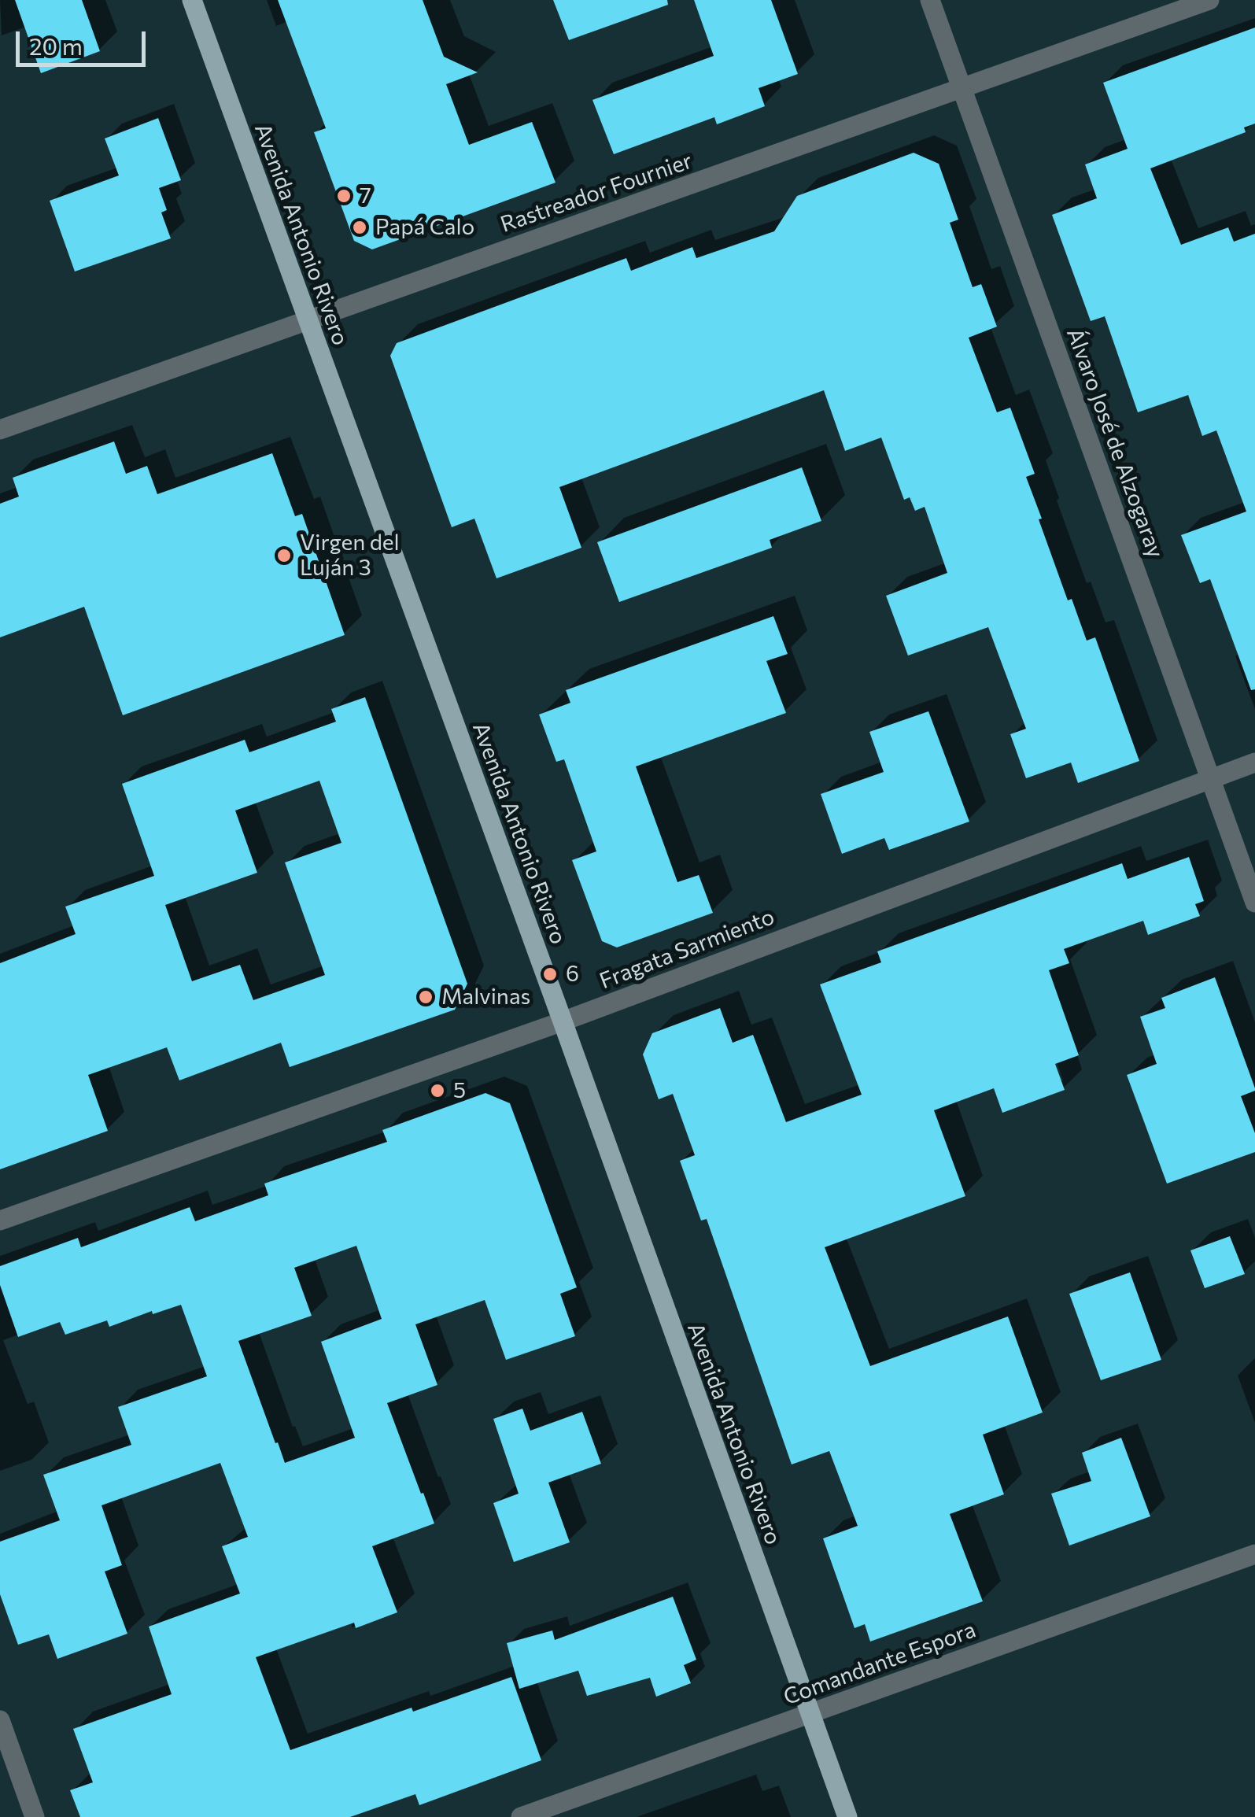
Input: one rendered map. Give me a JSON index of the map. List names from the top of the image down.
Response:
{
  "streets": {
    "main road": ["Avenida Antonio Rivero"],
    "street": [
      "Rastreador Fournier",
      "Álvaro José de Alzogaray",
      "Fragata Sarmiento",
      "Comandante Espora"
    ]
  },
  "crossings": [
    ["Rastreador Fournier", "Avenida Antonio Rivero"],
    ["Rastreador Fournier", "Álvaro José de Alzogaray"],
    ["Avenida Antonio Rivero", "Fragata Sarmiento"],
    ["Avenida Antonio Rivero", "Comandante Espora"],
    ["Álvaro José de Alzogaray", "Fragata Sarmiento"]
  ],
  "places": [
    "7",
    "Papá Calo",
    "Virgen del Luján 3",
    "6",
    "Malvinas",
    "5"
  ],
  "scale_bar": "20 m"
}
